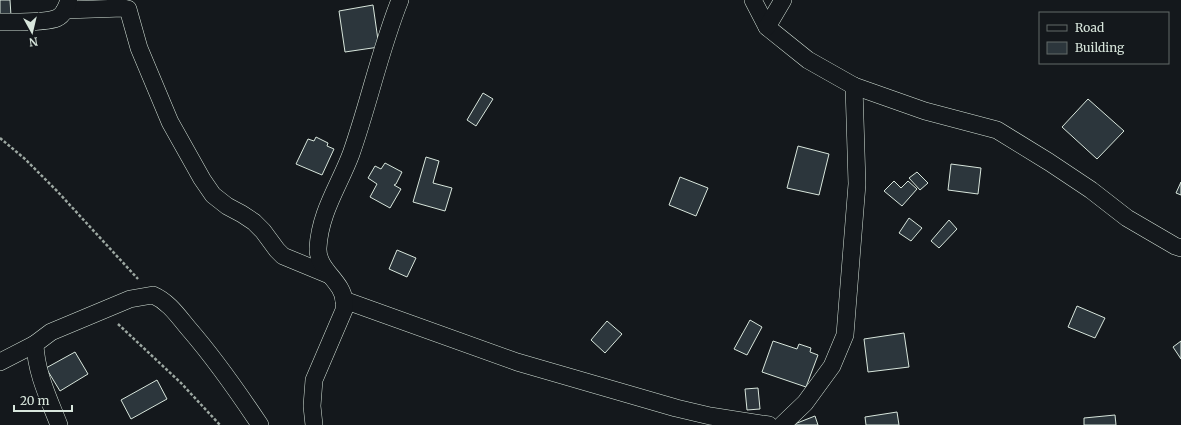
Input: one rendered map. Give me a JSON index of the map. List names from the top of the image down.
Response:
{
  "legend": ["Road", "Building"],
  "scale_bar": "20 m",
  "north": "bottom"
}
